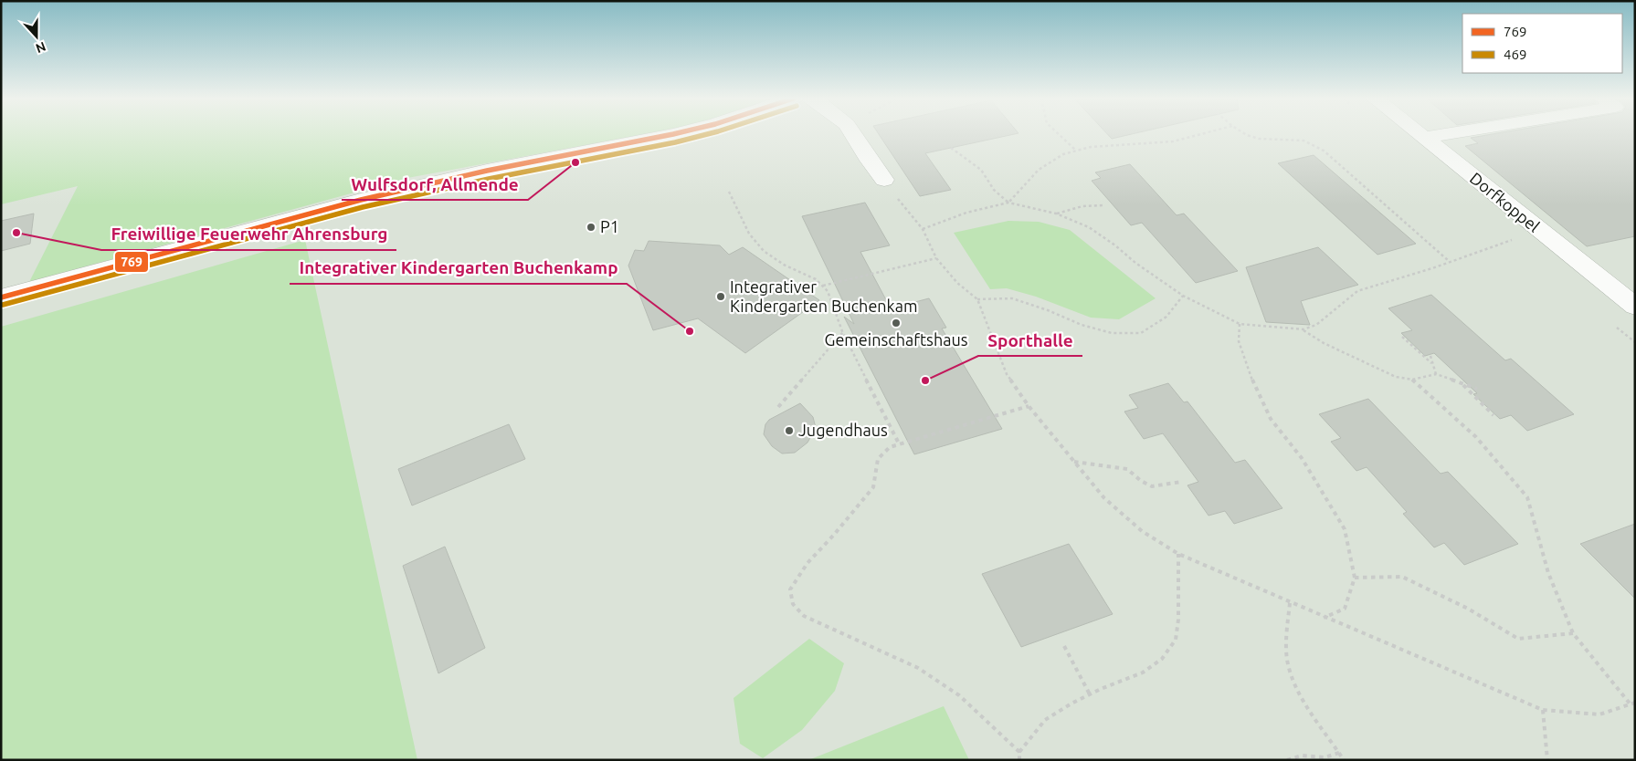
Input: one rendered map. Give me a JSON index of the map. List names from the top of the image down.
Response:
{
  "streets": {
    "street": ["Dorfkoppel"]
  },
  "places": [
    "Wulfsdorf, Allmende",
    "P1",
    "Freiwillige Feuerwehr Ahrensburg",
    "Integrativer Kindergarten Buchenkam",
    "Gemeinschaftshaus",
    "Integrativer Kindergarten Buchenkamp",
    "Sporthalle",
    "Jugendhaus"
  ],
  "lines": ["transit line 769", "transit line 469"],
  "legend": ["769", "469"],
  "north": "bottom"
}
